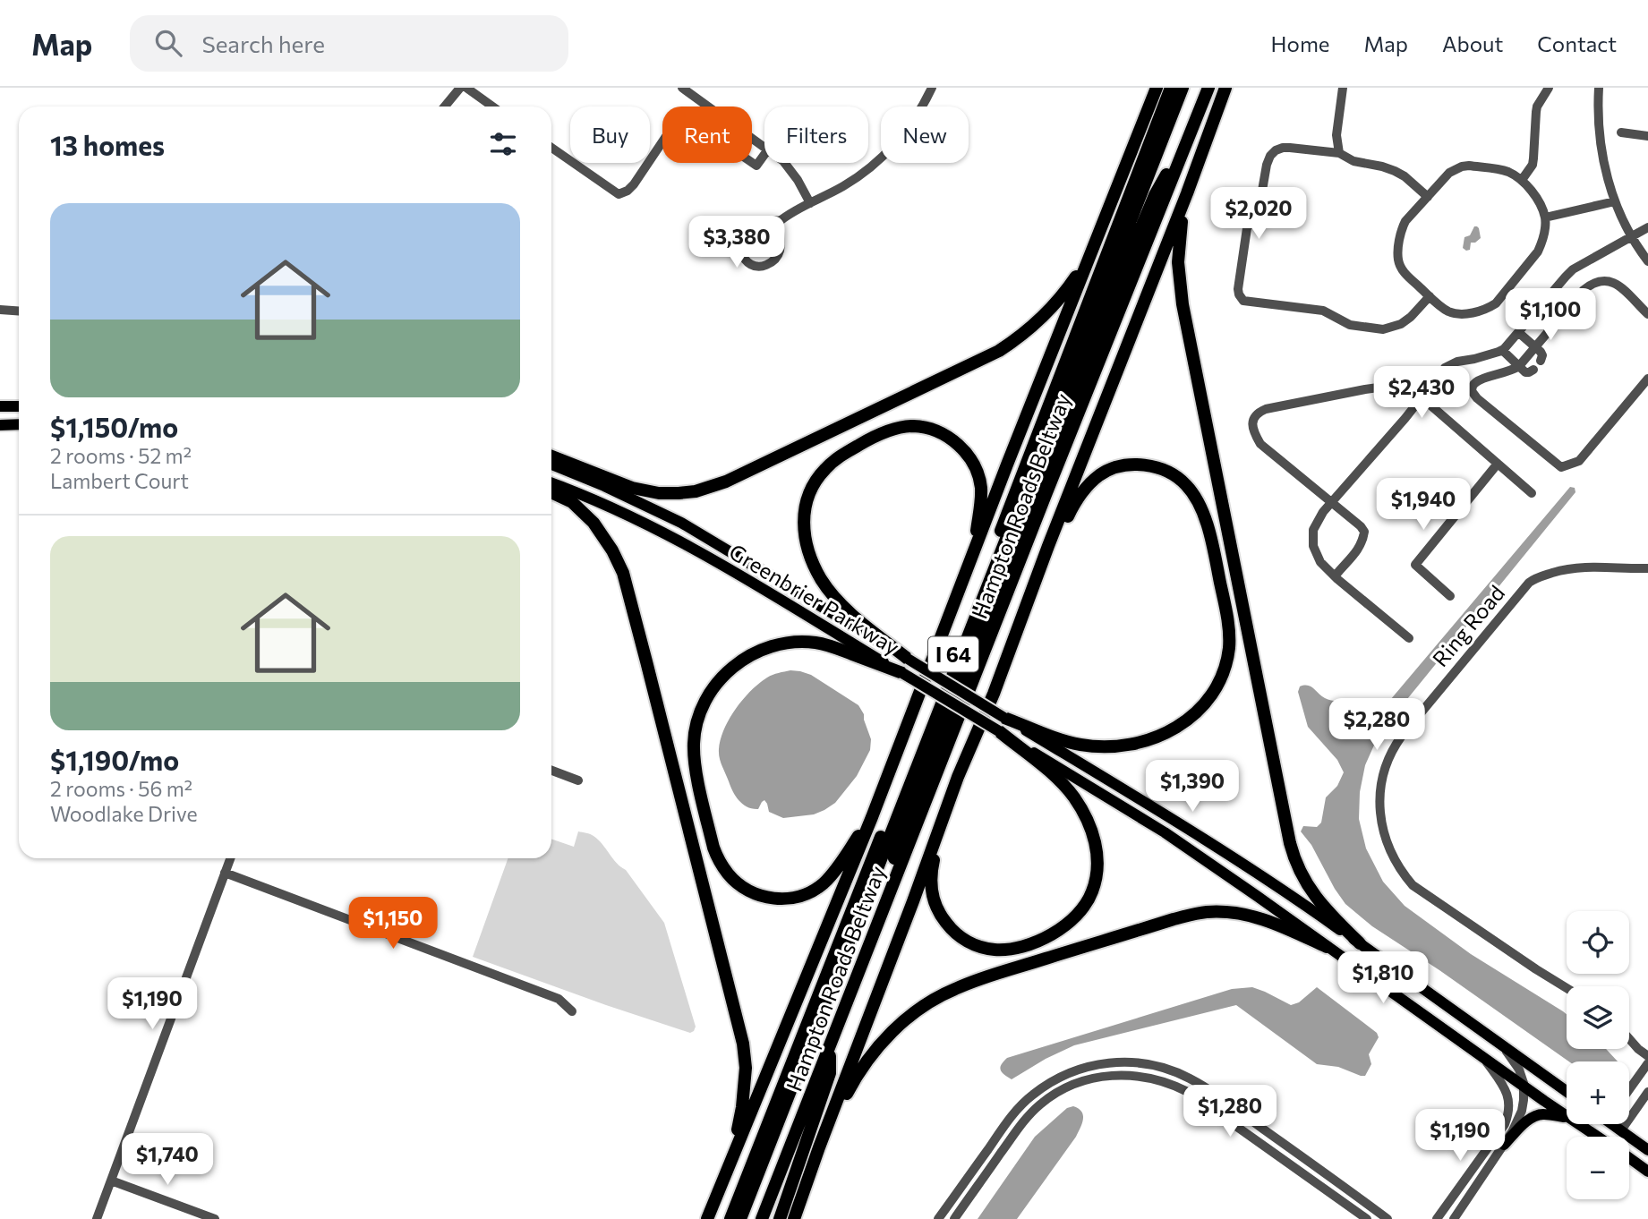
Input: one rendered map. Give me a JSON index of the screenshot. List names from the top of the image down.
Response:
{
  "streets": {
    "highway": ["Hampton Roads Beltway", "I 64"],
    "main road": ["Greenbrier Parkway"],
    "street": ["Ring Road"]
  },
  "page": {
    "header": "Map",
    "search": "Search here",
    "nav": [
      "Home",
      "Map",
      "About",
      "Contact"
    ],
    "chip": [
      "Buy",
      "Rent",
      "Filters",
      "New"
    ],
    "heading": "13 homes",
    "list": [
      {
        "name": "$1,150/mo",
        "note": "2 rooms · 52 m² · Lambert Court"
      },
      {
        "name": "$1,190/mo",
        "note": "2 rooms · 56 m² · Woodlake Drive"
      }
    ],
    "price": [
      "$2,020",
      "$3,380",
      "$1,100",
      "$2,430",
      "$1,940",
      "$2,280",
      "$1,390",
      "$1,150",
      "$1,810",
      "$1,190",
      "$1,280",
      "$1,190",
      "$1,740"
    ],
    "map_buttons": ["+", "−"]
  }
}
